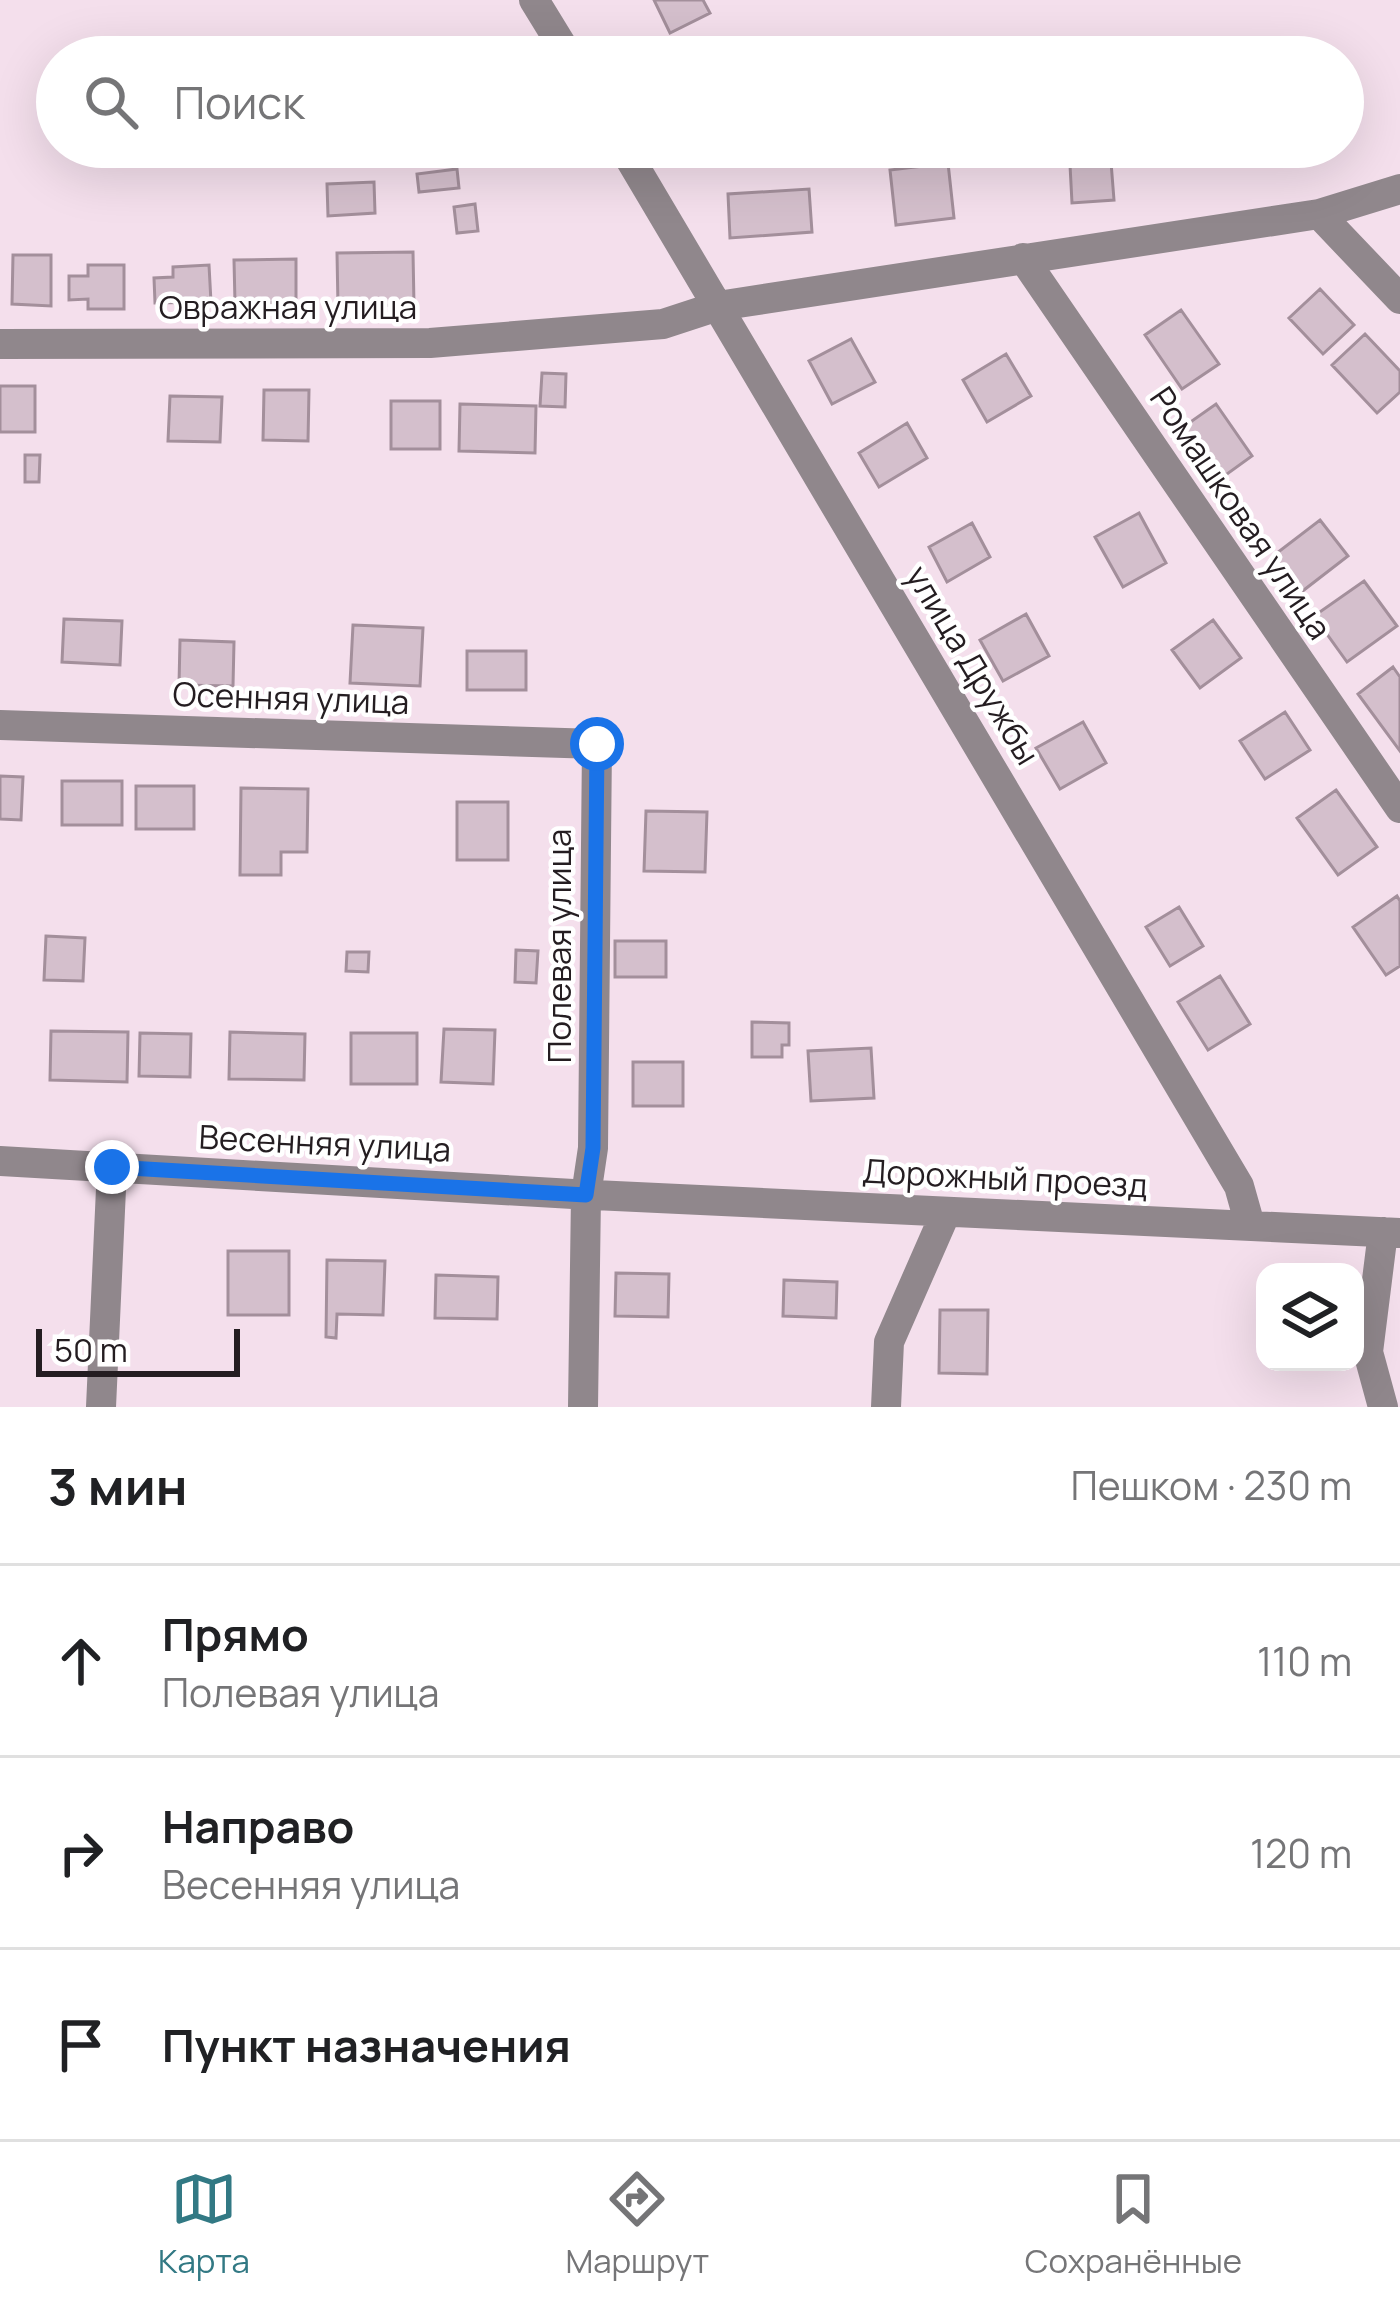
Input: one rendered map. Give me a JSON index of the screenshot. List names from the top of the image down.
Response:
{
  "streets": {
    "street": [
      "Овражная улица",
      "Ромашковая улица",
      "улица Дружбы",
      "Осенняя улица",
      "Полевая улица",
      "Весенняя улица",
      "Дорожный проезд"
    ]
  },
  "crossings": [
    ["Овражная улица", "Ромашковая улица"],
    ["Овражная улица", "улица Дружбы"],
    ["улица Дружбы", "Дорожный проезд"],
    ["Осенняя улица", "Полевая улица"],
    ["Полевая улица", "Весенняя улица"],
    ["Полевая улица", "Дорожный проезд"],
    ["Весенняя улица", "Дорожный проезд"]
  ],
  "scale_bar": "50 m",
  "page": {
    "search": "Поиск",
    "scale": "50 m",
    "heading": ["3 мин", "Пешком · 230 m"],
    "list": [
      ["Прямо", "Полевая улица", "110 m"],
      ["Направо", "Весенняя улица", "120 m"],
      "Пункт назначения"
    ],
    "nav": ["Карта", "Маршрут", "Сохранённые"]
  }
}
